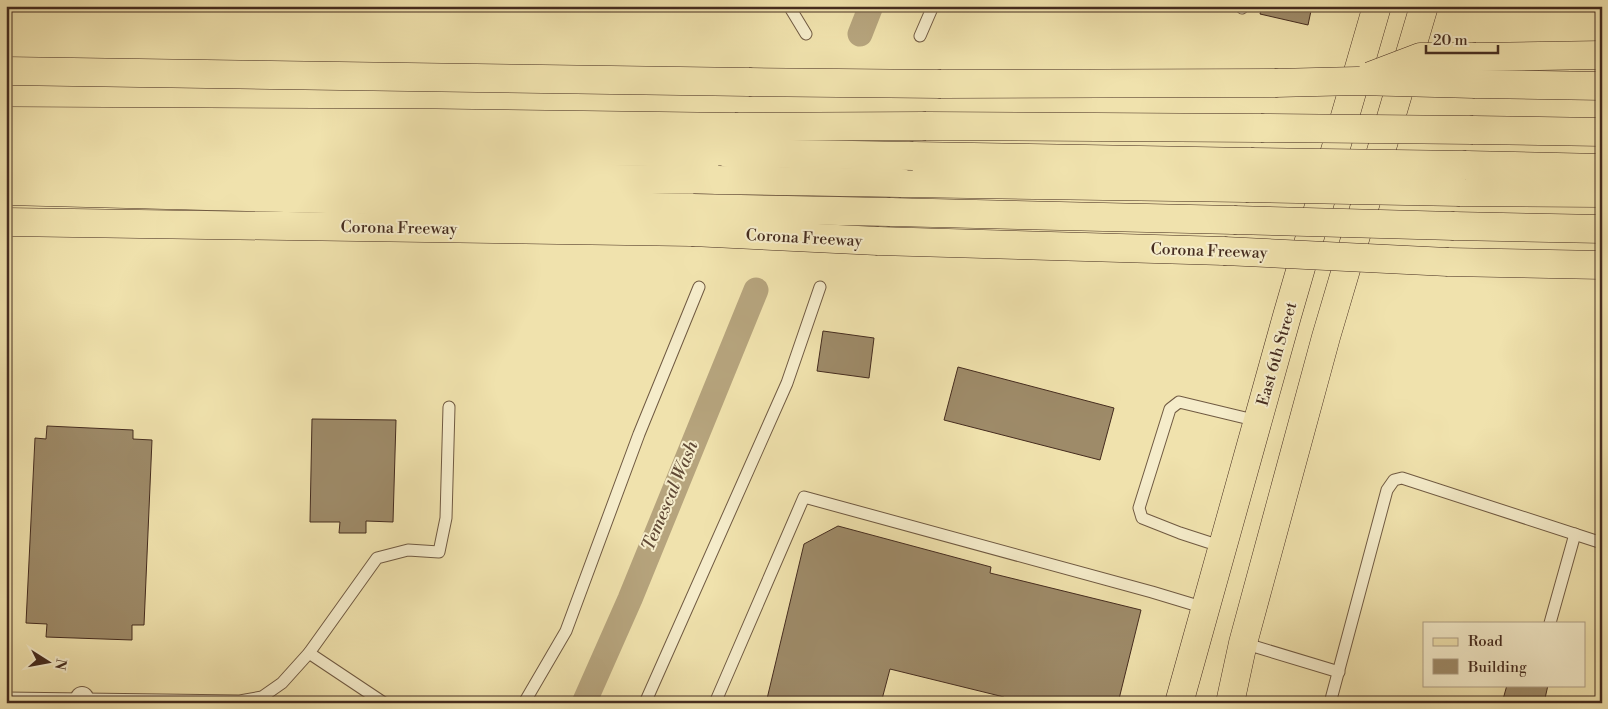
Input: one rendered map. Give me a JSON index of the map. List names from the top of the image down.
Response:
{
  "streets": {
    "main road": ["Corona Freeway", "East 6th Street"]
  },
  "water": ["Temescal Wash"],
  "legend": ["Road", "Building"],
  "scale_bar": "20 m",
  "north": "right"
}
